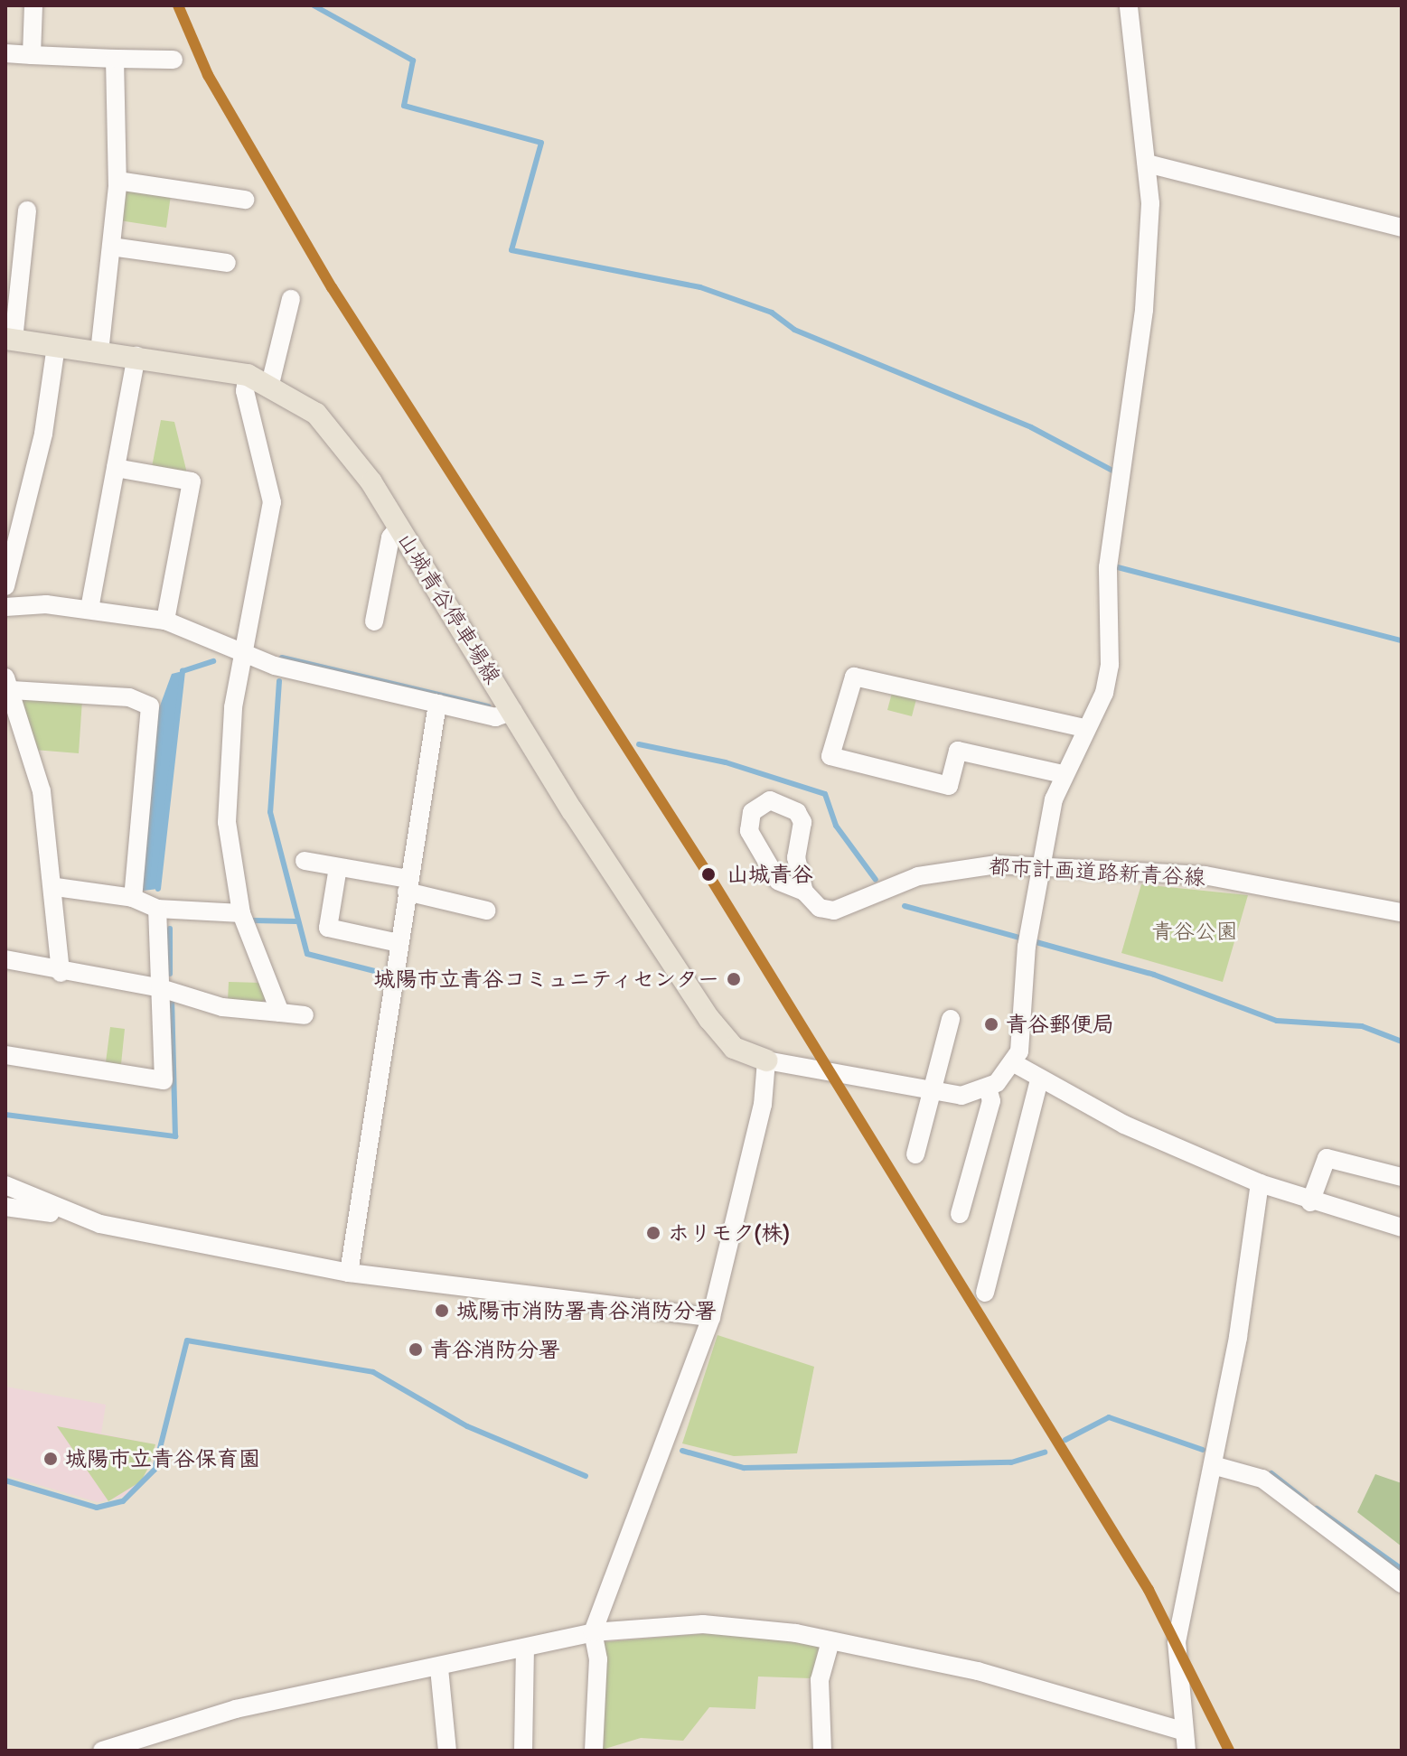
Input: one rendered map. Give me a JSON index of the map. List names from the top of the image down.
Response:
{
  "streets": {
    "main road": ["山城青谷停車場線"],
    "street": ["都市計画道路新青谷線"]
  },
  "parks": ["青谷公園"],
  "places": [
    "山城青谷",
    "城陽市立青谷コミュニティセンター",
    "青谷郵便局",
    "ホリモク(株)",
    "城陽市消防署青谷消防分署",
    "青谷消防分署",
    "城陽市立青谷保育園"
  ]
}
